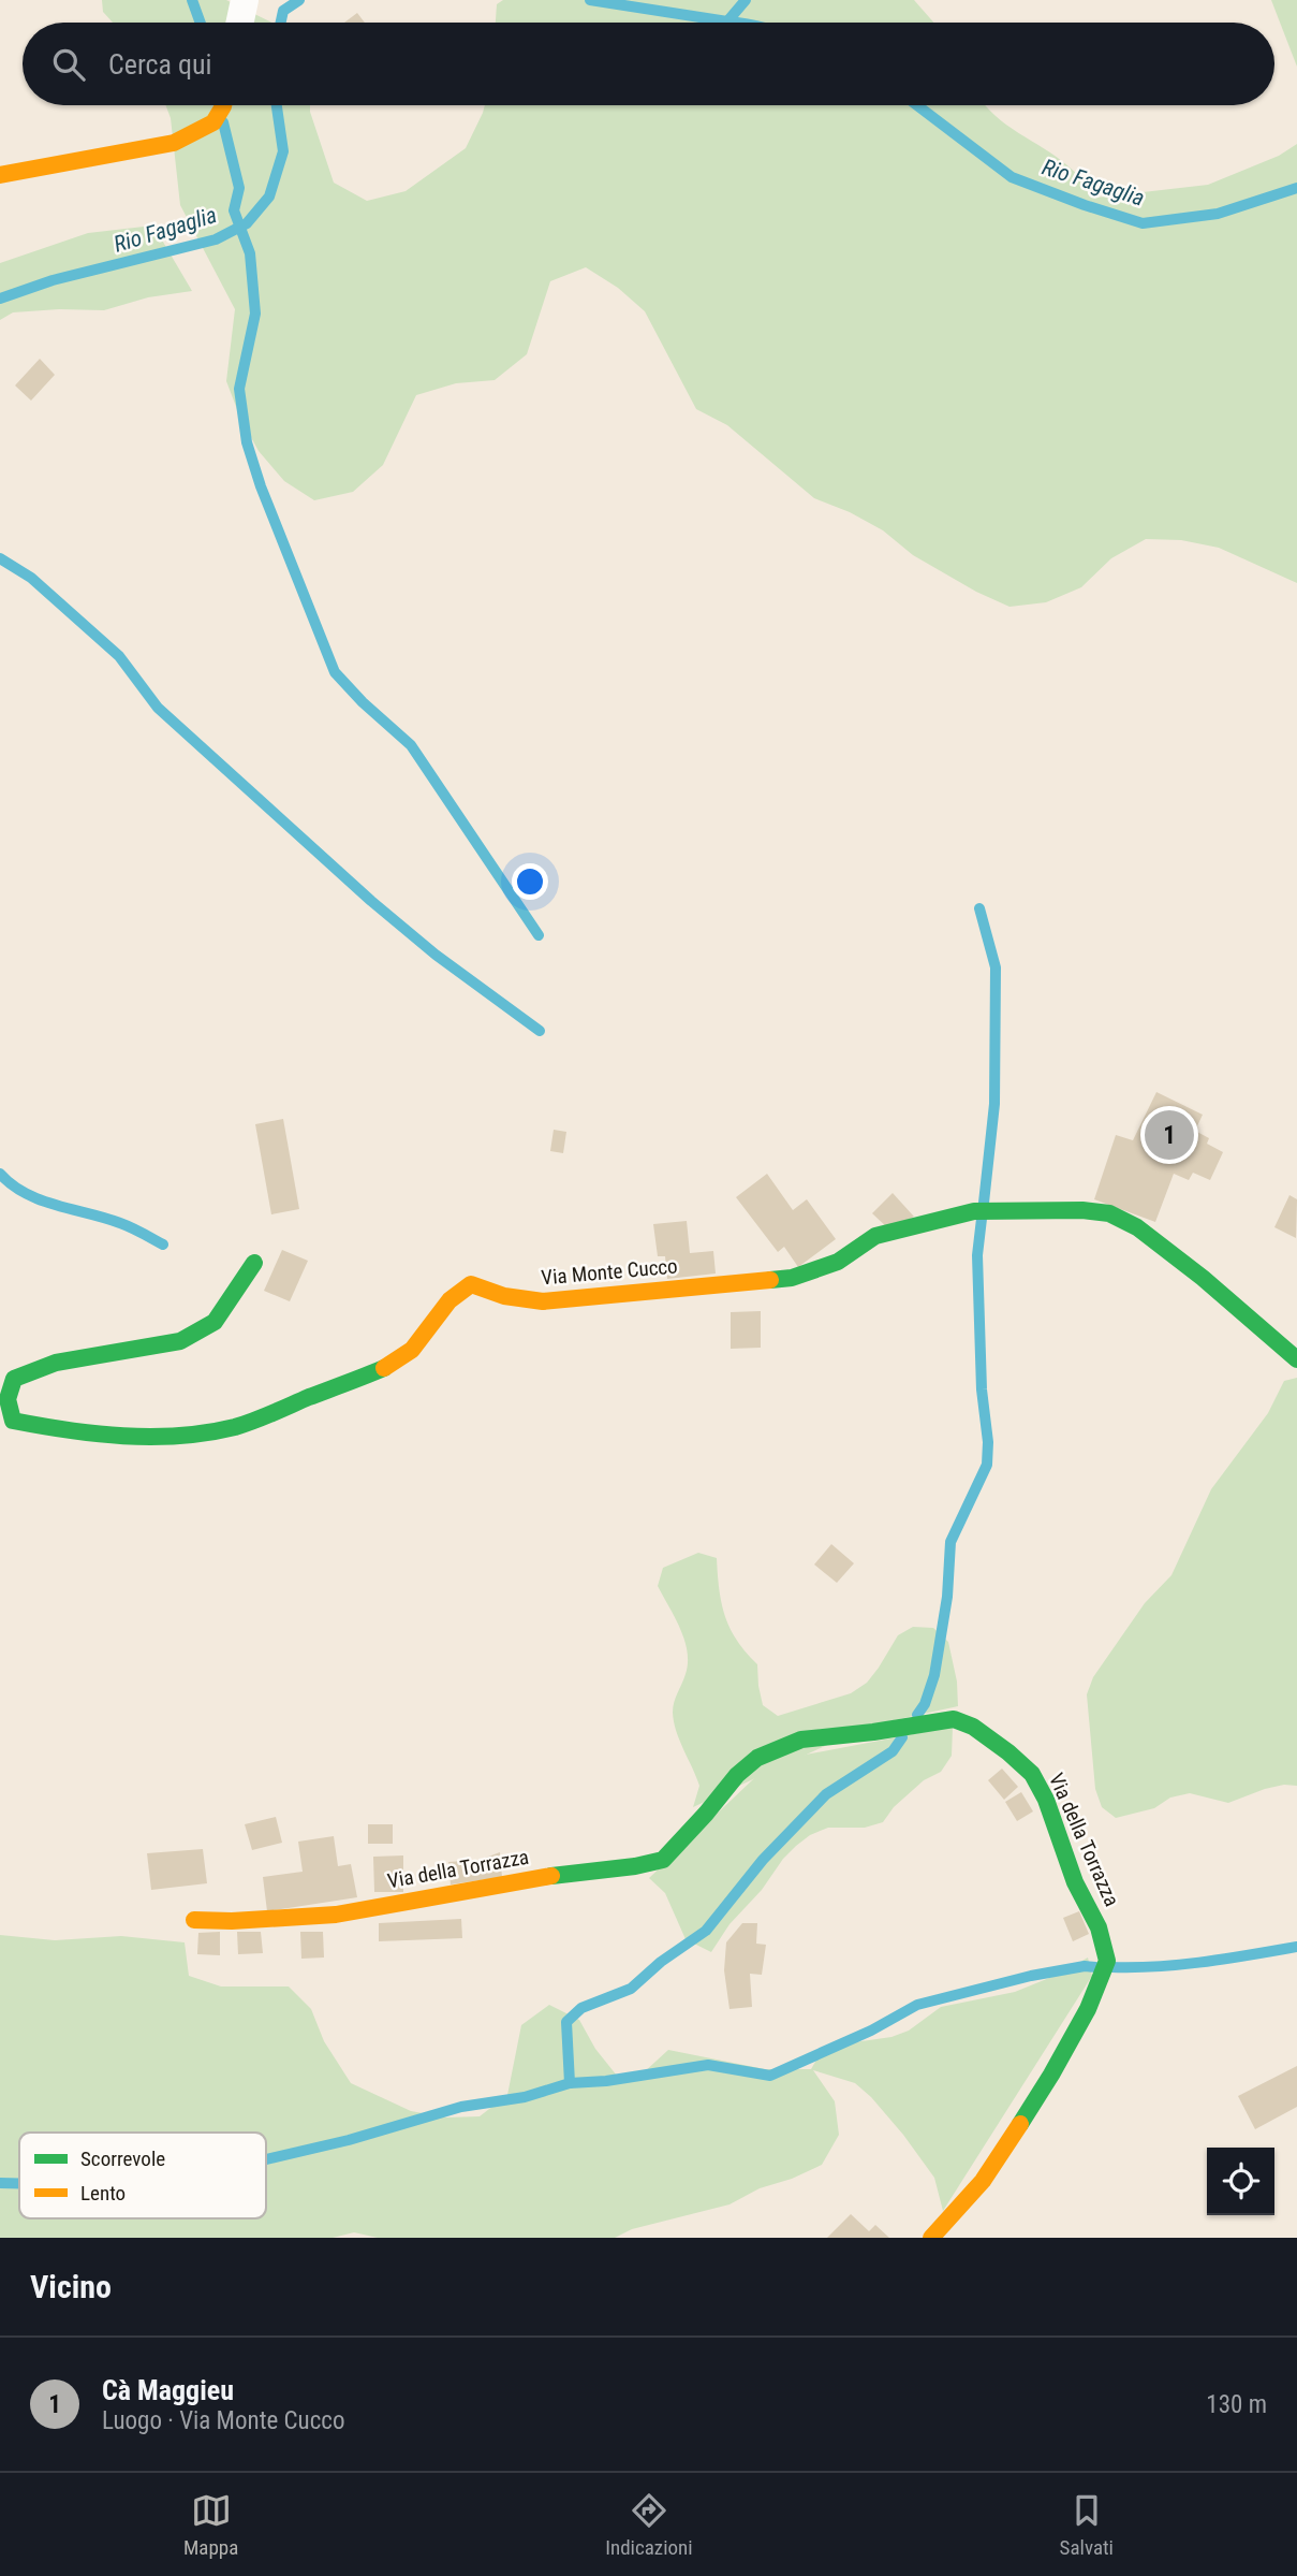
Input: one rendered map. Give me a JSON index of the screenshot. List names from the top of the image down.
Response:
{
  "streets": {
    "street": ["Via Monte Cucco", "Via della Torrazza"]
  },
  "water": ["Rio Fagaglia"],
  "legend": ["Scorrevole", "Lento"],
  "page": {
    "search": "Cerca qui",
    "pins": "1",
    "heading": "Vicino",
    "list": [
      {
        "mark": "1",
        "name": "Cà Maggieu",
        "note": "Luogo · Via Monte Cucco",
        "value": "130 m"
      }
    ],
    "nav": ["Mappa", "Indicazioni", "Salvati"]
  }
}
